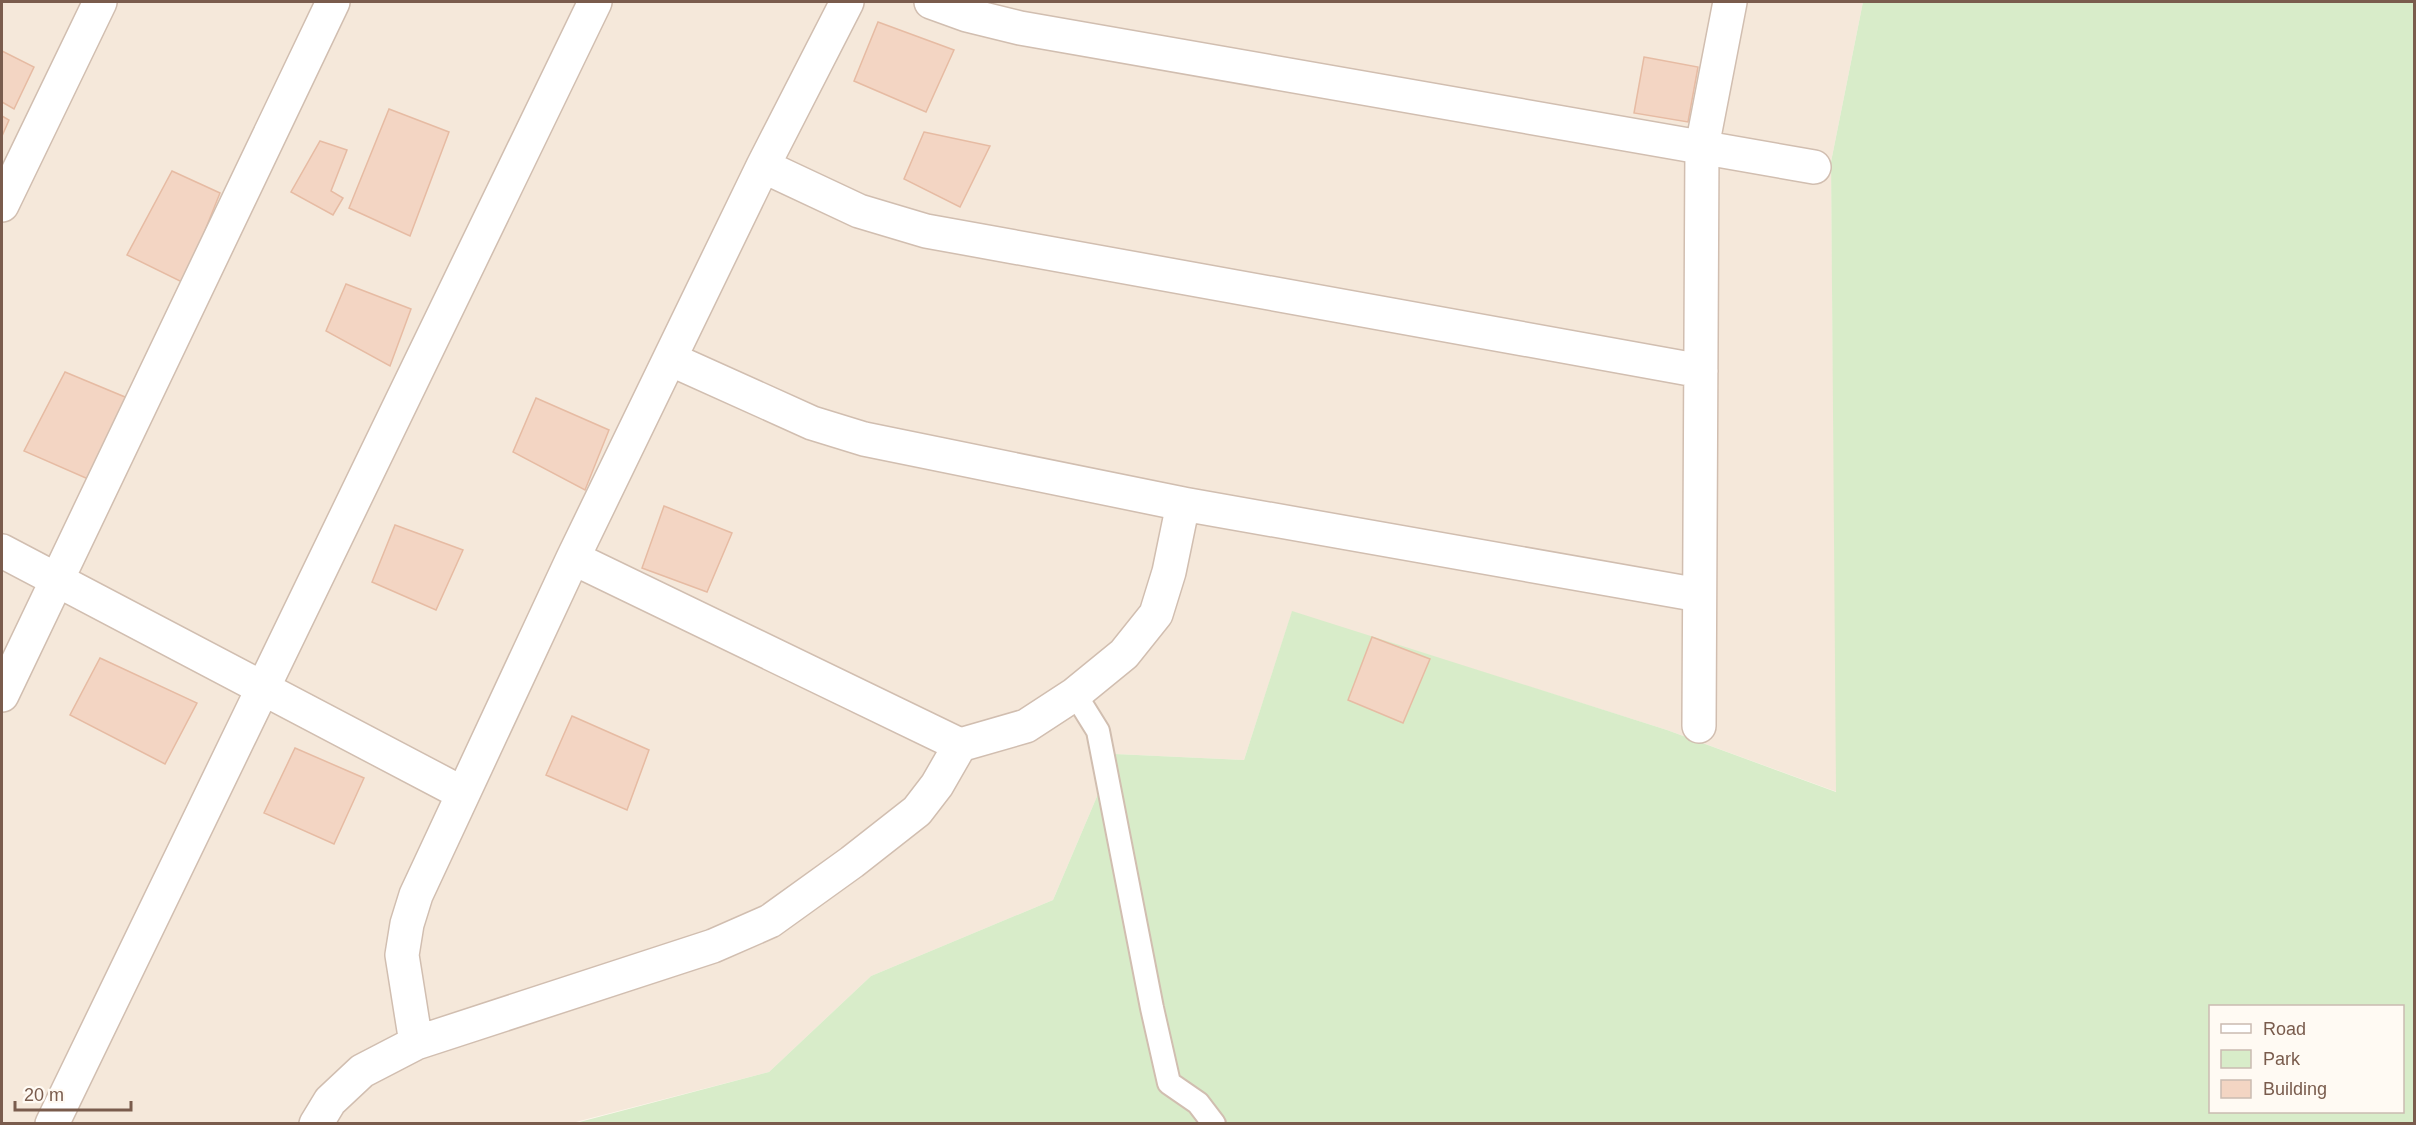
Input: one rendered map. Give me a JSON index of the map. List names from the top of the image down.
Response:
{
  "legend": ["Road", "Park", "Building"],
  "scale_bar": "20 m"
}
